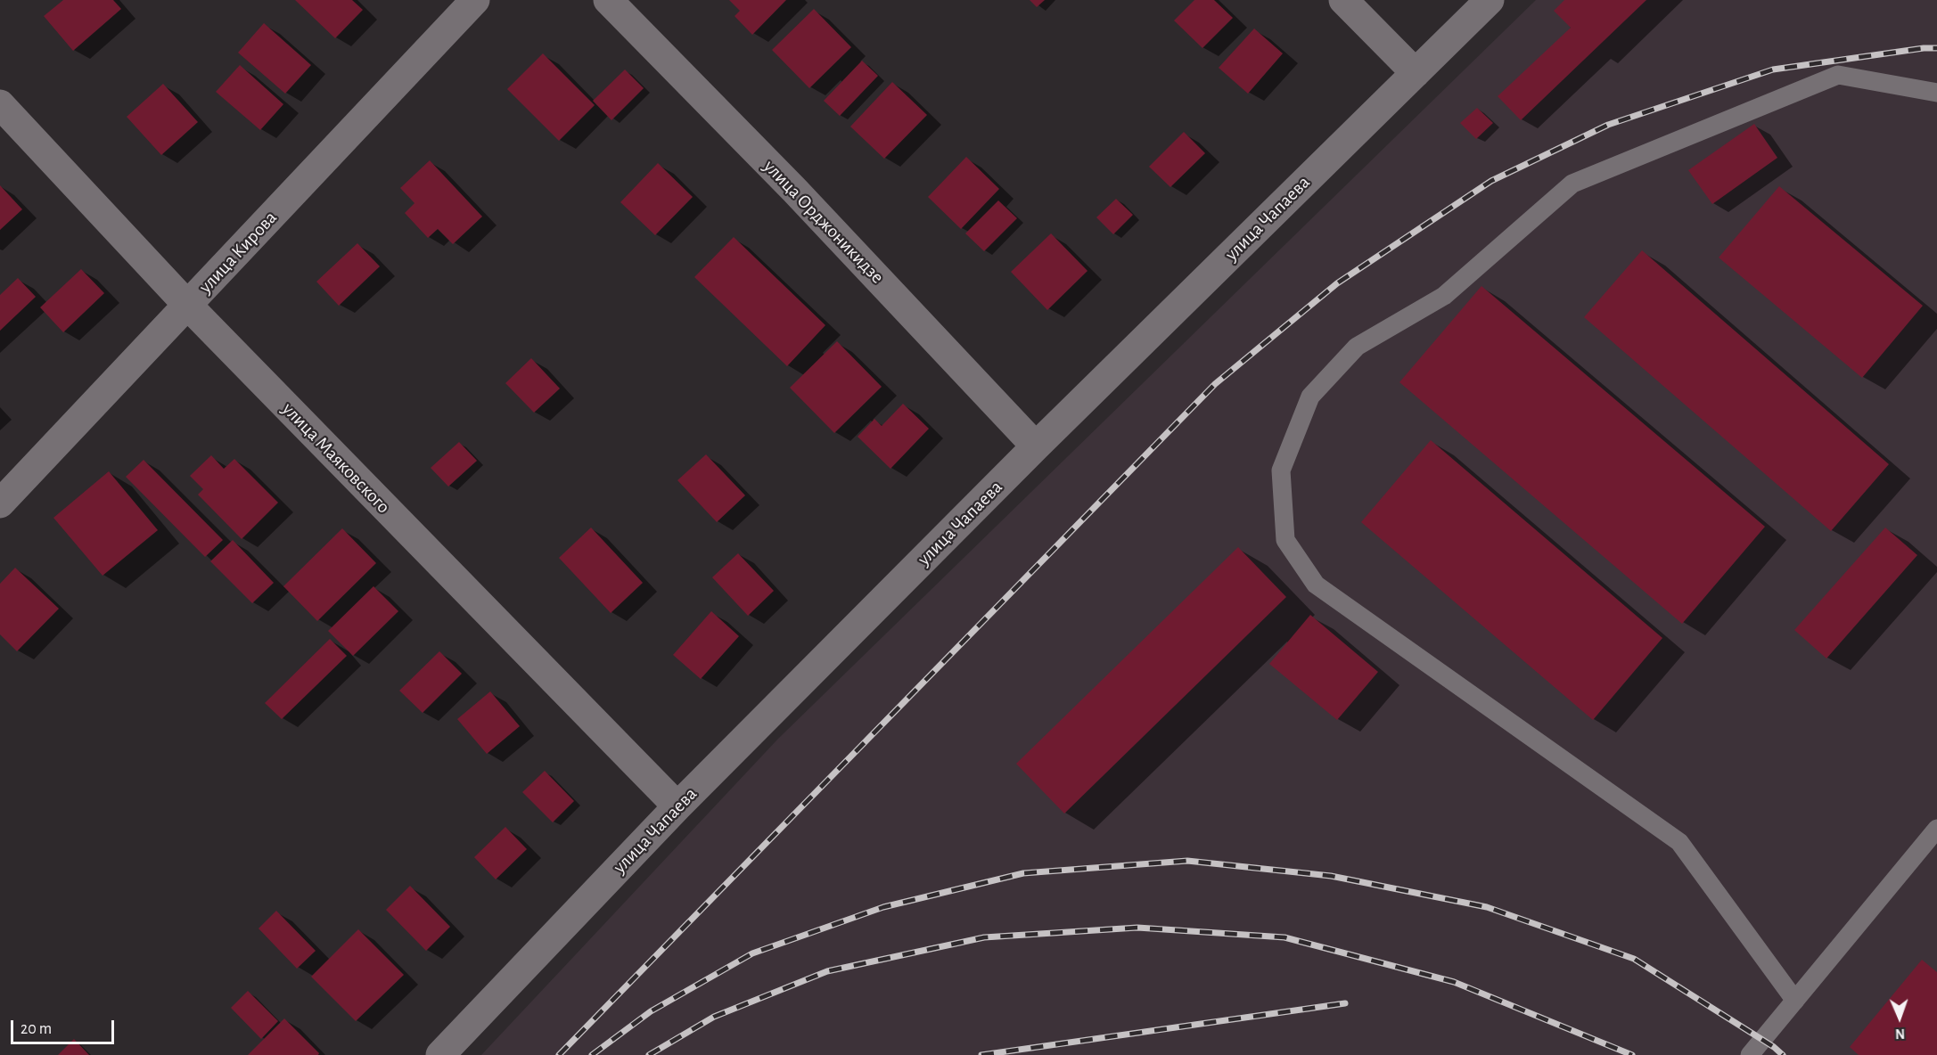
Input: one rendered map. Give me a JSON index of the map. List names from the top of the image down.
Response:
{
  "streets": {
    "street": [
      "улица Чапаева",
      "улица Орджоникидзе",
      "улица Кирова",
      "улица Маяковского"
    ]
  },
  "crossings": [
    ["улица Чапаева", "улица Орджоникидзе"],
    ["улица Чапаева", "улица Маяковского"],
    ["улица Кирова", "улица Маяковского"]
  ],
  "scale_bar": "20 m",
  "north": "bottom"
}
